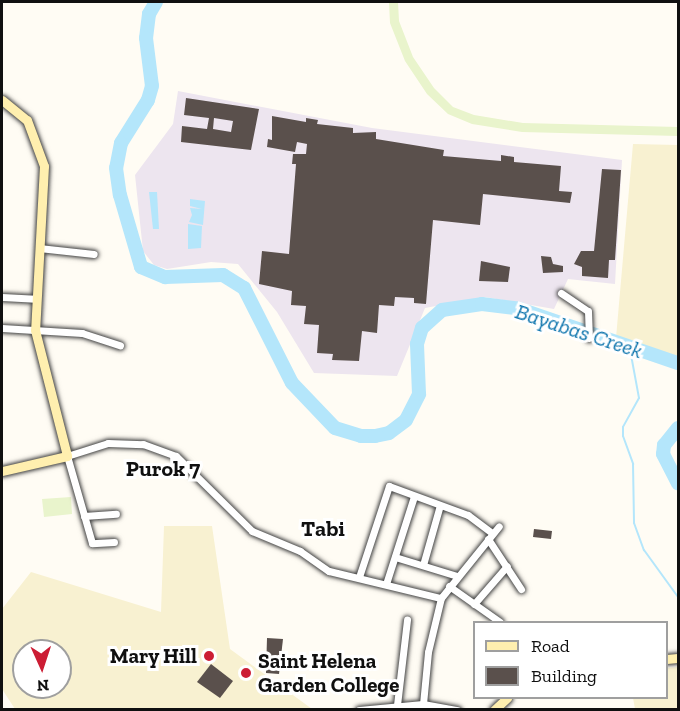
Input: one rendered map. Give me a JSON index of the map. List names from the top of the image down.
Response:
{
  "districts": ["Purok 7", "Tabi"],
  "water": ["Bayabas Creek"],
  "places": ["Mary Hill", "Saint Helena Garden College"],
  "legend": ["Road", "Building"],
  "north": "bottom"
}
